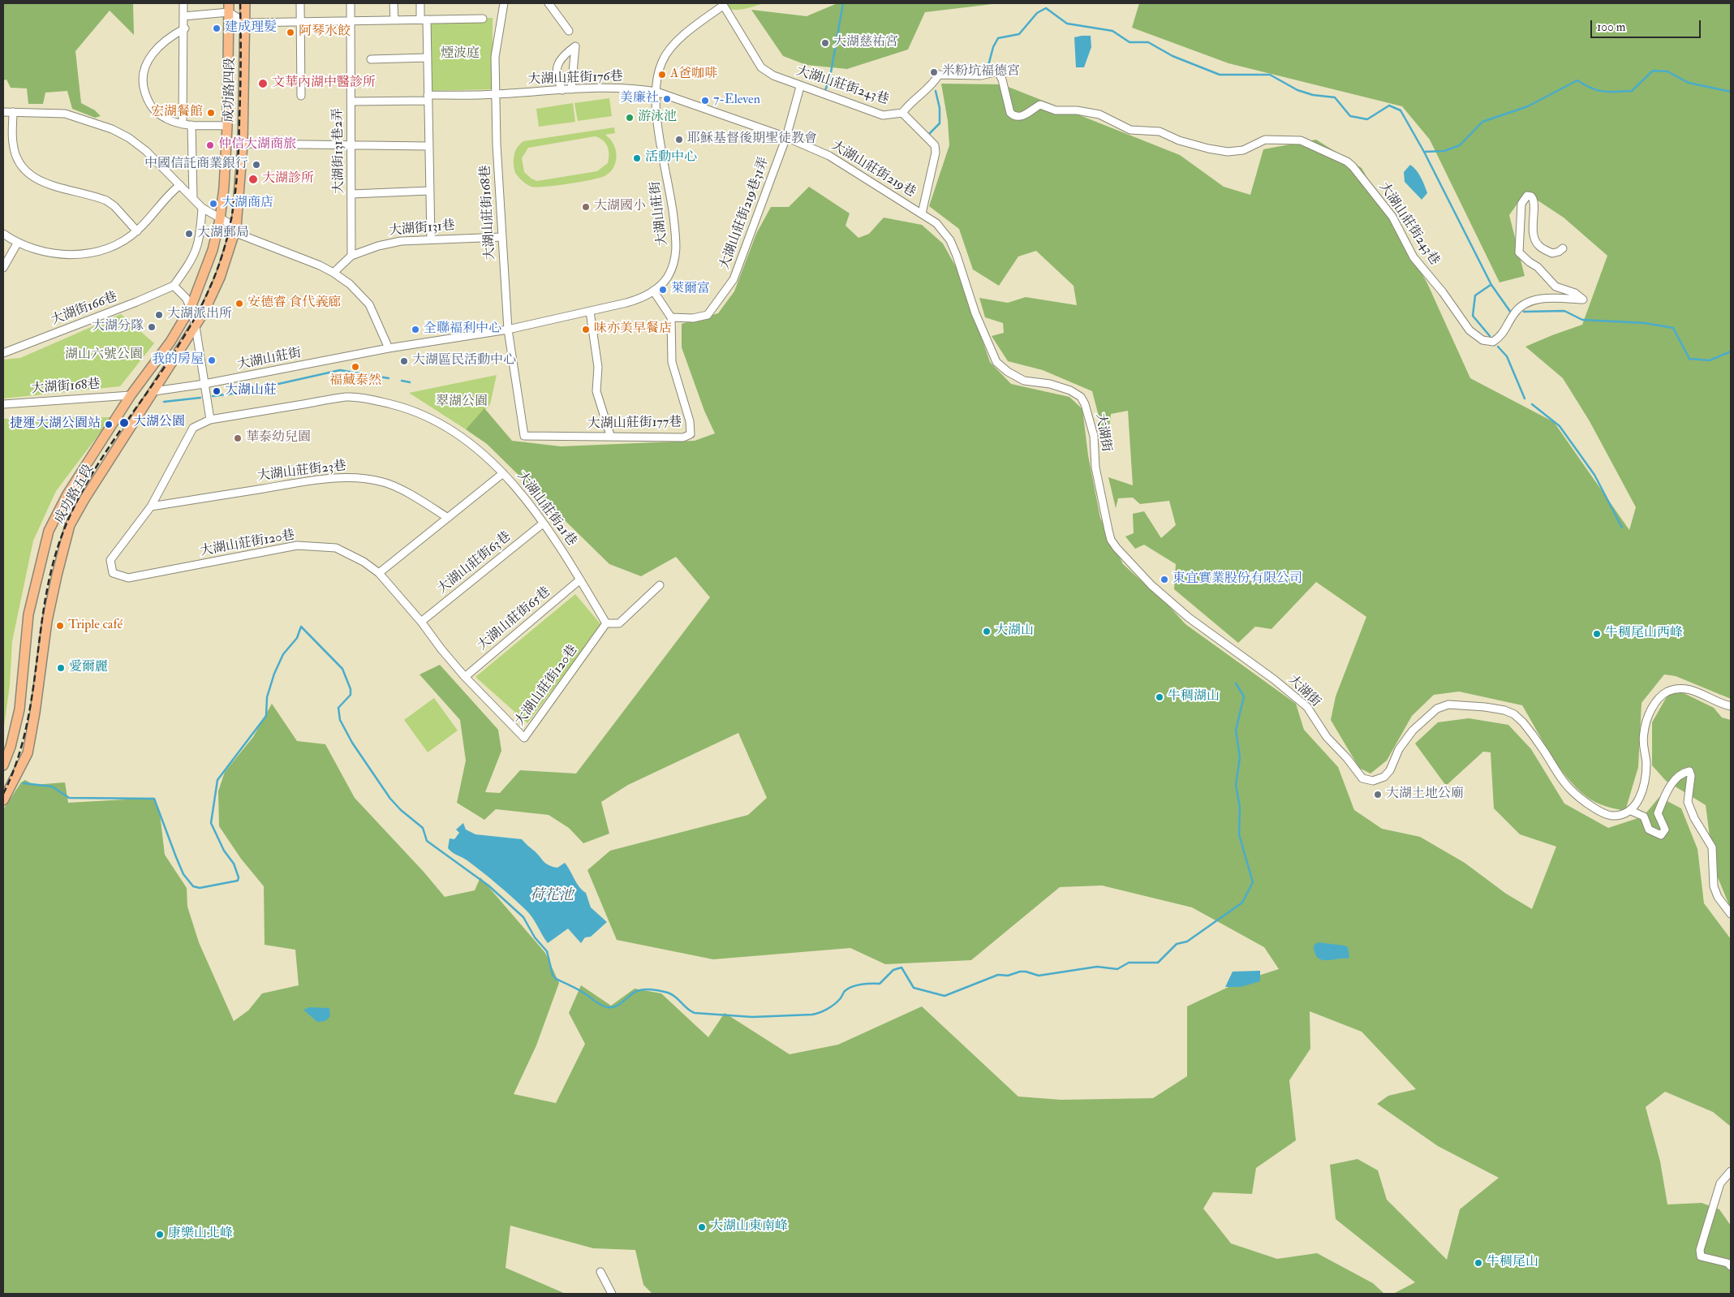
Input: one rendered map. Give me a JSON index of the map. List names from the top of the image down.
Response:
{
  "streets": {
    "main road": ["成功路四段", "成功路五段"],
    "street": [
      "大湖山莊街176巷",
      "大湖山莊街243巷",
      "大湖街131巷2弄",
      "大湖山莊街219巷",
      "大湖山莊街168巷",
      "大湖山莊街",
      "大湖山莊街219巷31弄",
      "大湖街131巷",
      "大湖街166巷",
      "大湖街168巷",
      "大湖山莊街177巷",
      "大湖街",
      "大湖山莊街23巷",
      "大湖山莊街21巷",
      "大湖山莊街120巷",
      "大湖山莊街63巷",
      "大湖山莊街65巷"
    ]
  },
  "crossings": [
    ["大湖山莊街176巷", "大湖街131巷2弄"],
    ["大湖山莊街176巷", "大湖山莊街219巷"],
    ["大湖山莊街176巷", "大湖山莊街168巷"],
    ["大湖山莊街176巷", "大湖山莊街"],
    ["大湖山莊街243巷", "大湖山莊街219巷"],
    ["大湖山莊街243巷", "大湖山莊街"],
    ["大湖山莊街243巷", "大湖山莊街219巷31弄"],
    ["成功路四段", "成功路五段"],
    ["大湖街131巷2弄", "大湖街131巷"],
    ["大湖山莊街219巷", "大湖山莊街"],
    ["大湖山莊街219巷", "大湖山莊街219巷31弄"],
    ["大湖山莊街219巷", "大湖街"],
    ["大湖山莊街168巷", "大湖山莊街"],
    ["大湖山莊街168巷", "大湖街131巷"],
    ["大湖山莊街168巷", "大湖山莊街177巷"],
    ["大湖山莊街", "成功路五段"],
    ["大湖山莊街219巷31弄", "大湖山莊街177巷"],
    ["大湖街168巷", "成功路五段"],
    ["大湖山莊街23巷", "大湖山莊街120巷"],
    ["大湖山莊街21巷", "大湖山莊街120巷"],
    ["大湖山莊街21巷", "大湖山莊街63巷"],
    ["大湖山莊街21巷", "大湖山莊街65巷"],
    ["大湖山莊街120巷", "大湖山莊街63巷"],
    ["大湖山莊街120巷", "大湖山莊街65巷"]
  ],
  "water": ["荷花池"],
  "parks": ["煙波庭", "湖山六號公園", "翠湖公園"],
  "places": [
    "建成理髮",
    "阿琴水餃",
    "大湖慈祐宮",
    "米粉坑福德宮",
    "A爸咖啡",
    "文華內湖中醫診所",
    "美廉社",
    "7-Eleven",
    "宏湖餐館",
    "游泳池",
    "耶穌基督後期聖徒教會",
    "仲信大湖商旅",
    "活動中心",
    "中國信託商業銀行",
    "大湖診所",
    "大湖商店",
    "大湖國小",
    "大湖郵局",
    "萊爾富",
    "安德睿 食代義廊",
    "大湖派出所",
    "大湖分隊",
    "全聯福利中心",
    "味亦美早餐店",
    "我的房屋",
    "大湖區民活動中心",
    "福藏泰然",
    "大湖山莊",
    "大湖公園",
    "捷運大湖公園站",
    "華泰幼兒園",
    "東宜實業股份有限公司",
    "Triple café",
    "大湖山",
    "牛稠尾山西峰",
    "愛爾麗",
    "牛稠湖山",
    "大湖土地公廟",
    "大湖山東南峰",
    "康樂山北峰",
    "牛稠尾山"
  ],
  "scale_bar": "100 m"
}
